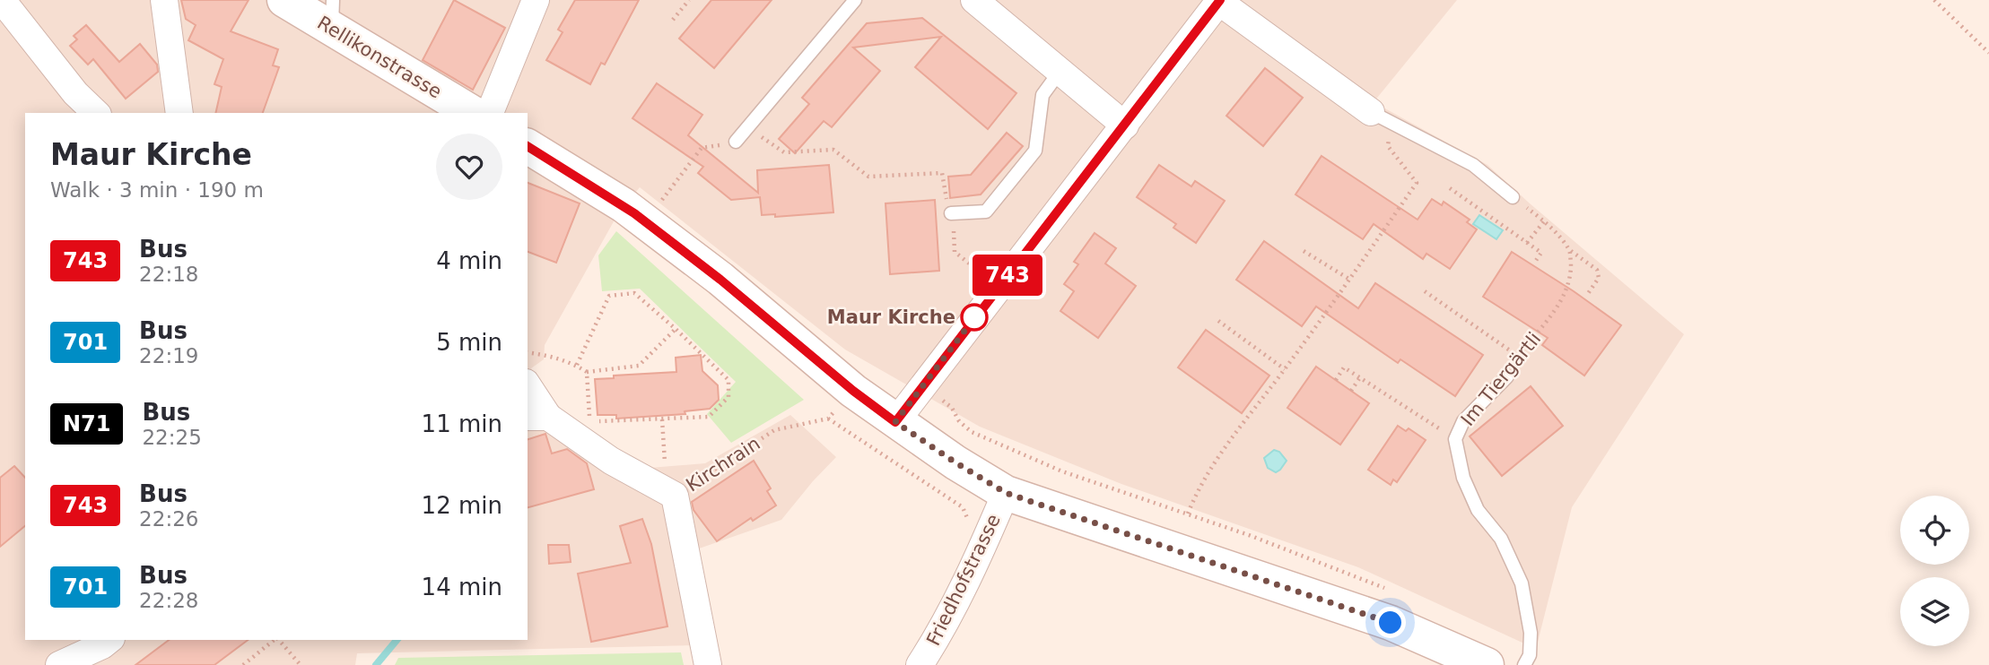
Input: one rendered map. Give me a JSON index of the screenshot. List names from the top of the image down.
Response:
{
  "streets": {
    "street": ["Rellikonstrasse", "Kirchrain", "Friedhofstrasse"],
    "lane": ["Im Tiergärtli"]
  },
  "places": ["Maur Kirche"],
  "lines": ["bus line 743"],
  "page": {
    "on_map": "743",
    "heading": ["Maur Kirche", "Walk · 3 min · 190 m"],
    "list": [
      {
        "mark": "743",
        "name": "Bus",
        "note": "22:18",
        "value": "4 min"
      },
      {
        "mark": "701",
        "name": "Bus",
        "note": "22:19",
        "value": "5 min"
      },
      {
        "mark": "N71",
        "name": "Bus",
        "note": "22:25",
        "value": "11 min"
      },
      {
        "mark": "743",
        "name": "Bus",
        "note": "22:26",
        "value": "12 min"
      },
      {
        "mark": "701",
        "name": "Bus",
        "note": "22:28",
        "value": "14 min"
      }
    ]
  }
}
